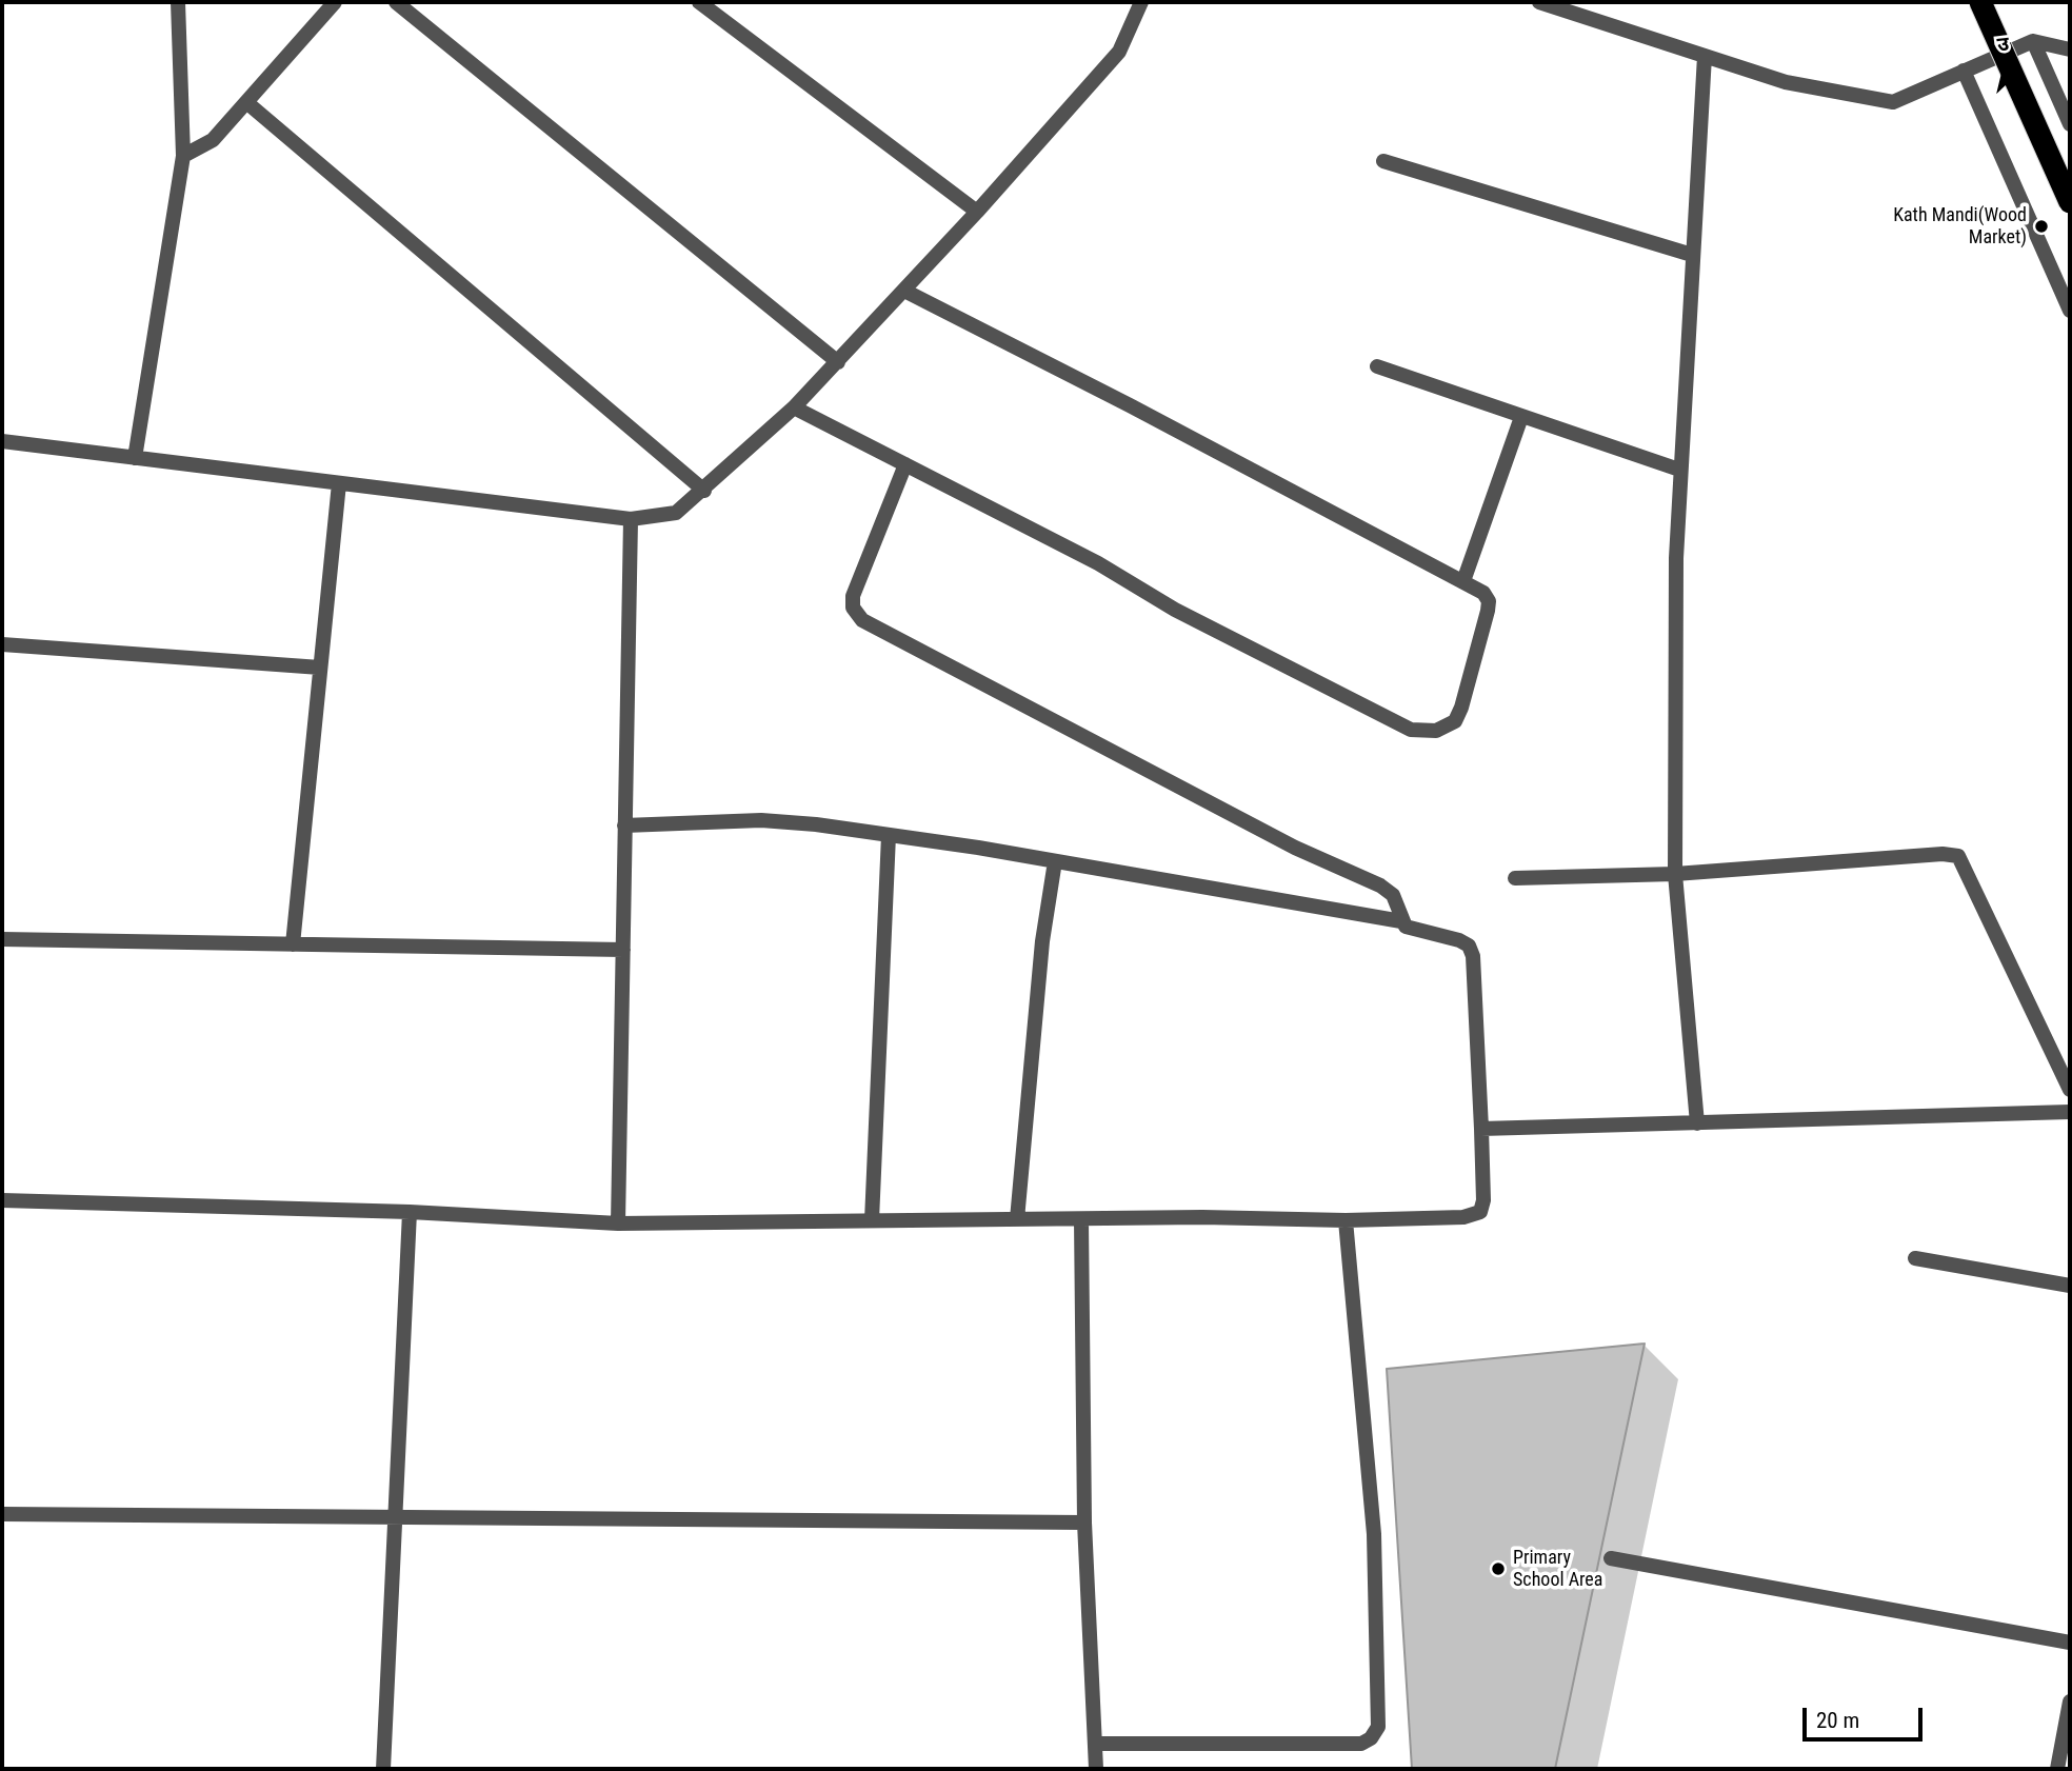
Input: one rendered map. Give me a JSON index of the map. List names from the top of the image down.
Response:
{
  "places": ["Kath Mandi(Wood Market)", "Primary School Area"],
  "scale_bar": "20 m",
  "north": "top"
}
